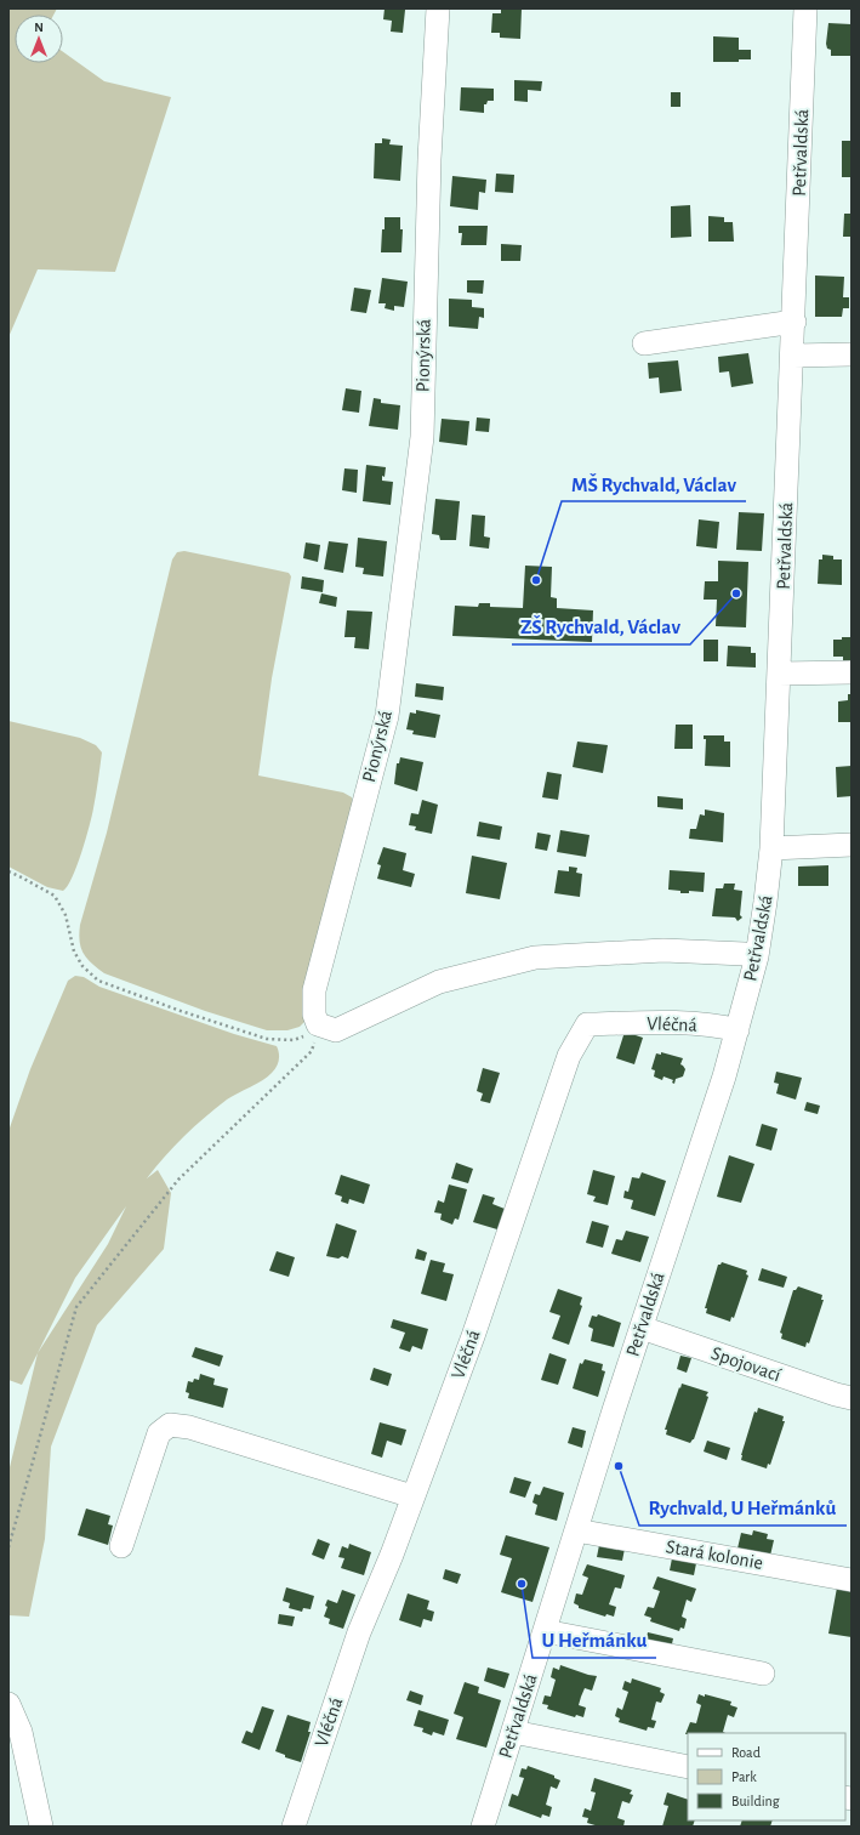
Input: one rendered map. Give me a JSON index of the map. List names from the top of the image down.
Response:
{
  "streets": {
    "street": [
      "Petřvaldská",
      "Pionýrská",
      "Vléčná",
      "Spojovací",
      "Stará kolonie"
    ]
  },
  "crossings": [
    ["Petřvaldská", "Pionýrská"],
    ["Petřvaldská", "Vléčná"],
    ["Petřvaldská", "Spojovací"],
    ["Petřvaldská", "Stará kolonie"]
  ],
  "places": [
    "MŠ Rychvald, Václav",
    "ZŠ Rychvald, Václav",
    "Rychvald, U Heřmánků",
    "U Heřmánku"
  ],
  "legend": ["Road", "Park", "Building"],
  "north": "top"
}
